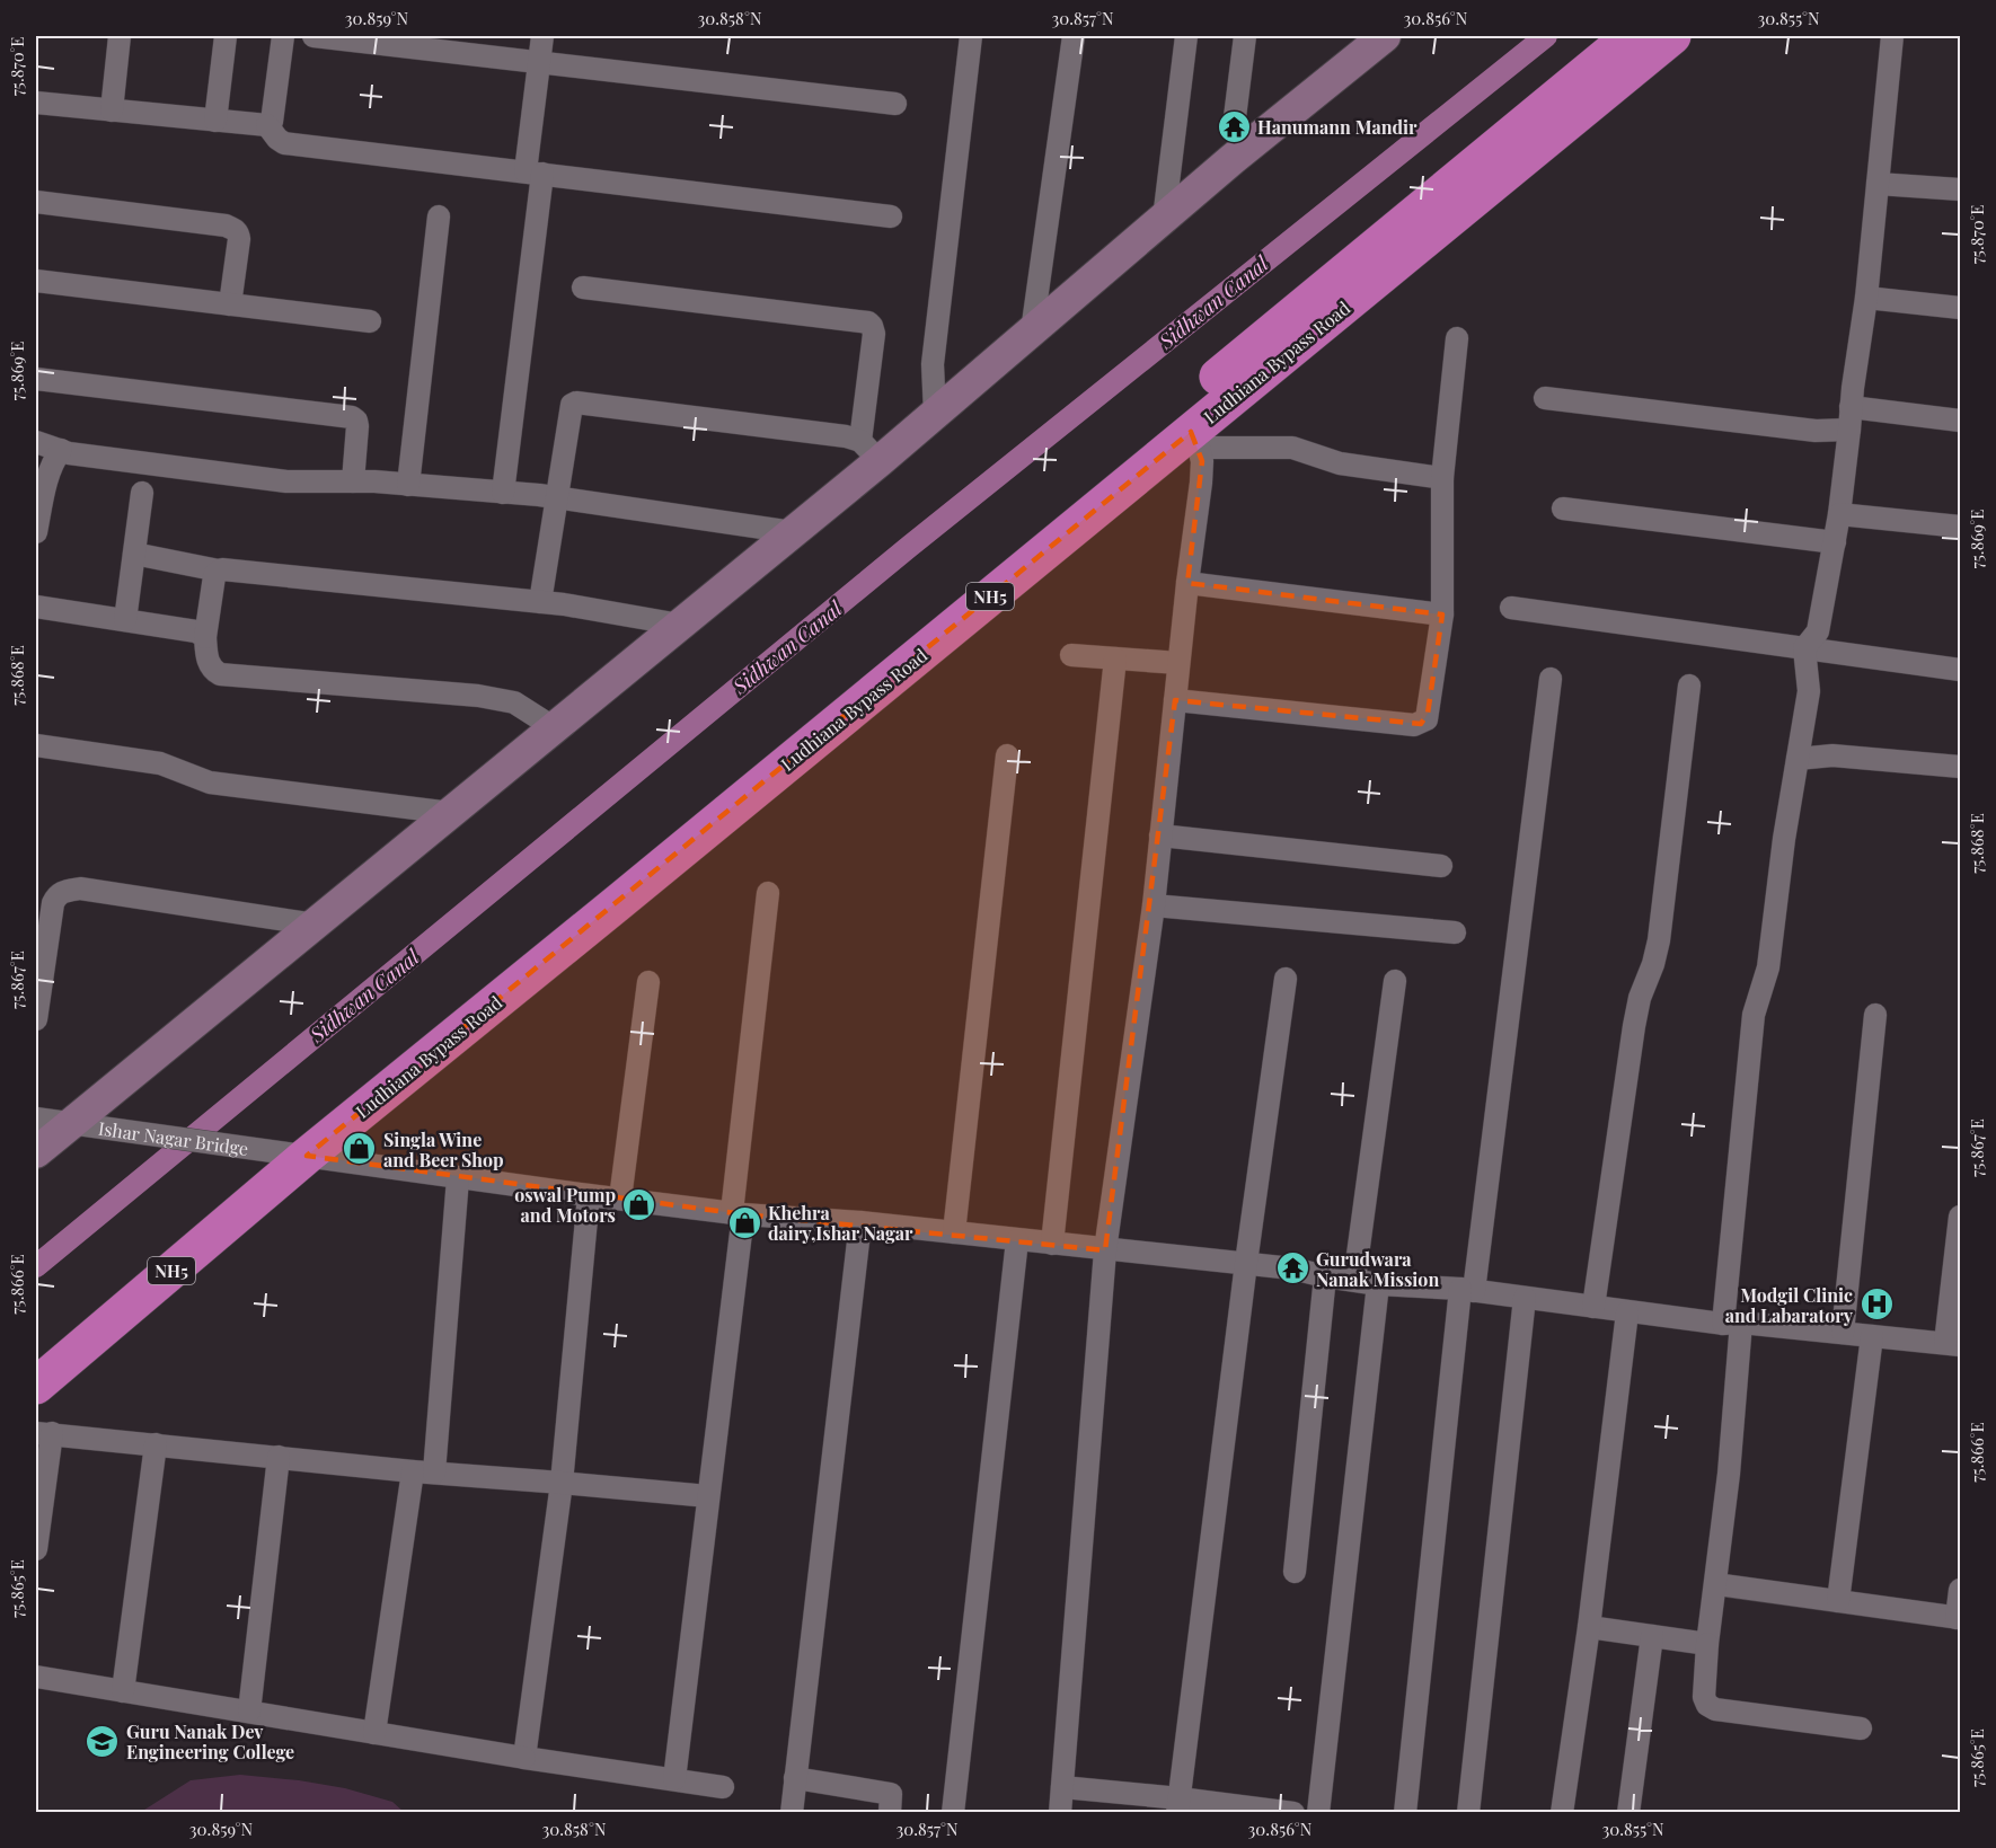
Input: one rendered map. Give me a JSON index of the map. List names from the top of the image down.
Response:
{
  "streets": {
    "highway": ["Ludhiana Bypass Road", "NH5"],
    "street": ["Ishar Nagar Bridge"]
  },
  "crossings": [
    ["Ludhiana Bypass Road", "Ishar Nagar Bridge"]
  ],
  "water": ["Sidhwan Canal"],
  "places": {
    "temple": ["Hanumann Mandir", "Gurudwara Nanak Mission"],
    "shop": ["Singla Wine and Beer Shop", "oswal Pump and Motors", "Khehra dairy,Ishar Nagar"],
    "hospital": ["Modgil Clinic and Labaratory"],
    "school or university": ["Guru Nanak Dev Engineering College"]
  },
  "coordinates": [
    "30.859°N",
    "30.858°N",
    "30.857°N",
    "30.856°N",
    "30.855°N",
    "75.870°E",
    "75.869°E",
    "75.868°E",
    "75.867°E",
    "75.866°E",
    "75.865°E"
  ]
}
